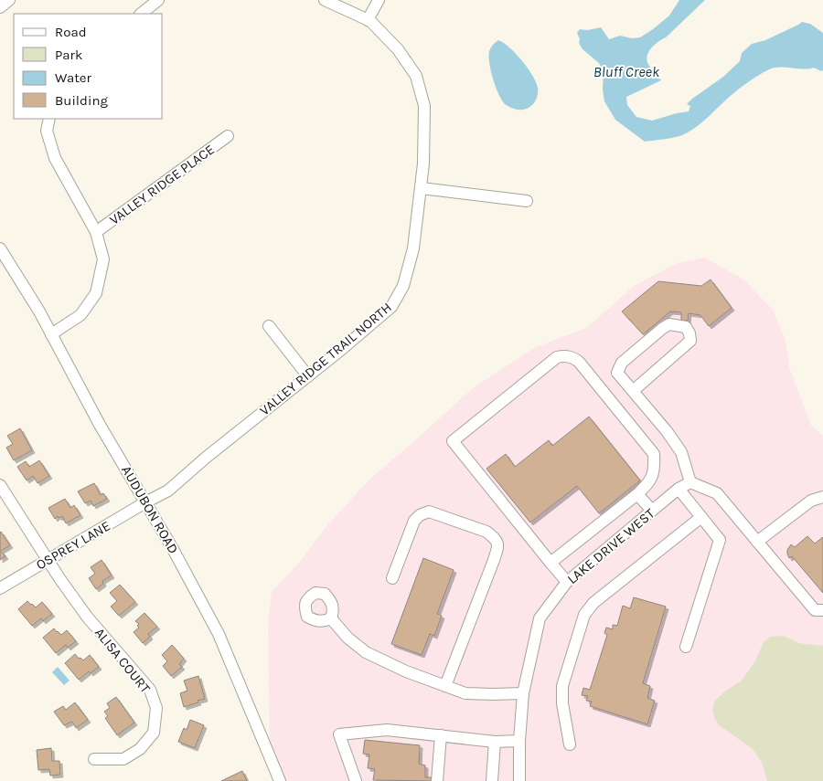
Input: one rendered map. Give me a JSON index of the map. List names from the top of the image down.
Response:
{
  "streets": {
    "street": [
      "VALLEY RIDGE PLACE",
      "VALLEY RIDGE TRAIL NORTH",
      "AUDUBON ROAD",
      "OSPREY LANE",
      "LAKE DRIVE WEST",
      "ALISA COURT"
    ]
  },
  "crossings": [
    ["VALLEY RIDGE TRAIL NORTH", "AUDUBON ROAD"],
    ["VALLEY RIDGE TRAIL NORTH", "OSPREY LANE"],
    ["AUDUBON ROAD", "OSPREY LANE"],
    ["OSPREY LANE", "ALISA COURT"]
  ],
  "water": ["Bluff Creek"],
  "legend": [
    "Road",
    "Park",
    "Water",
    "Building"
  ]
}
